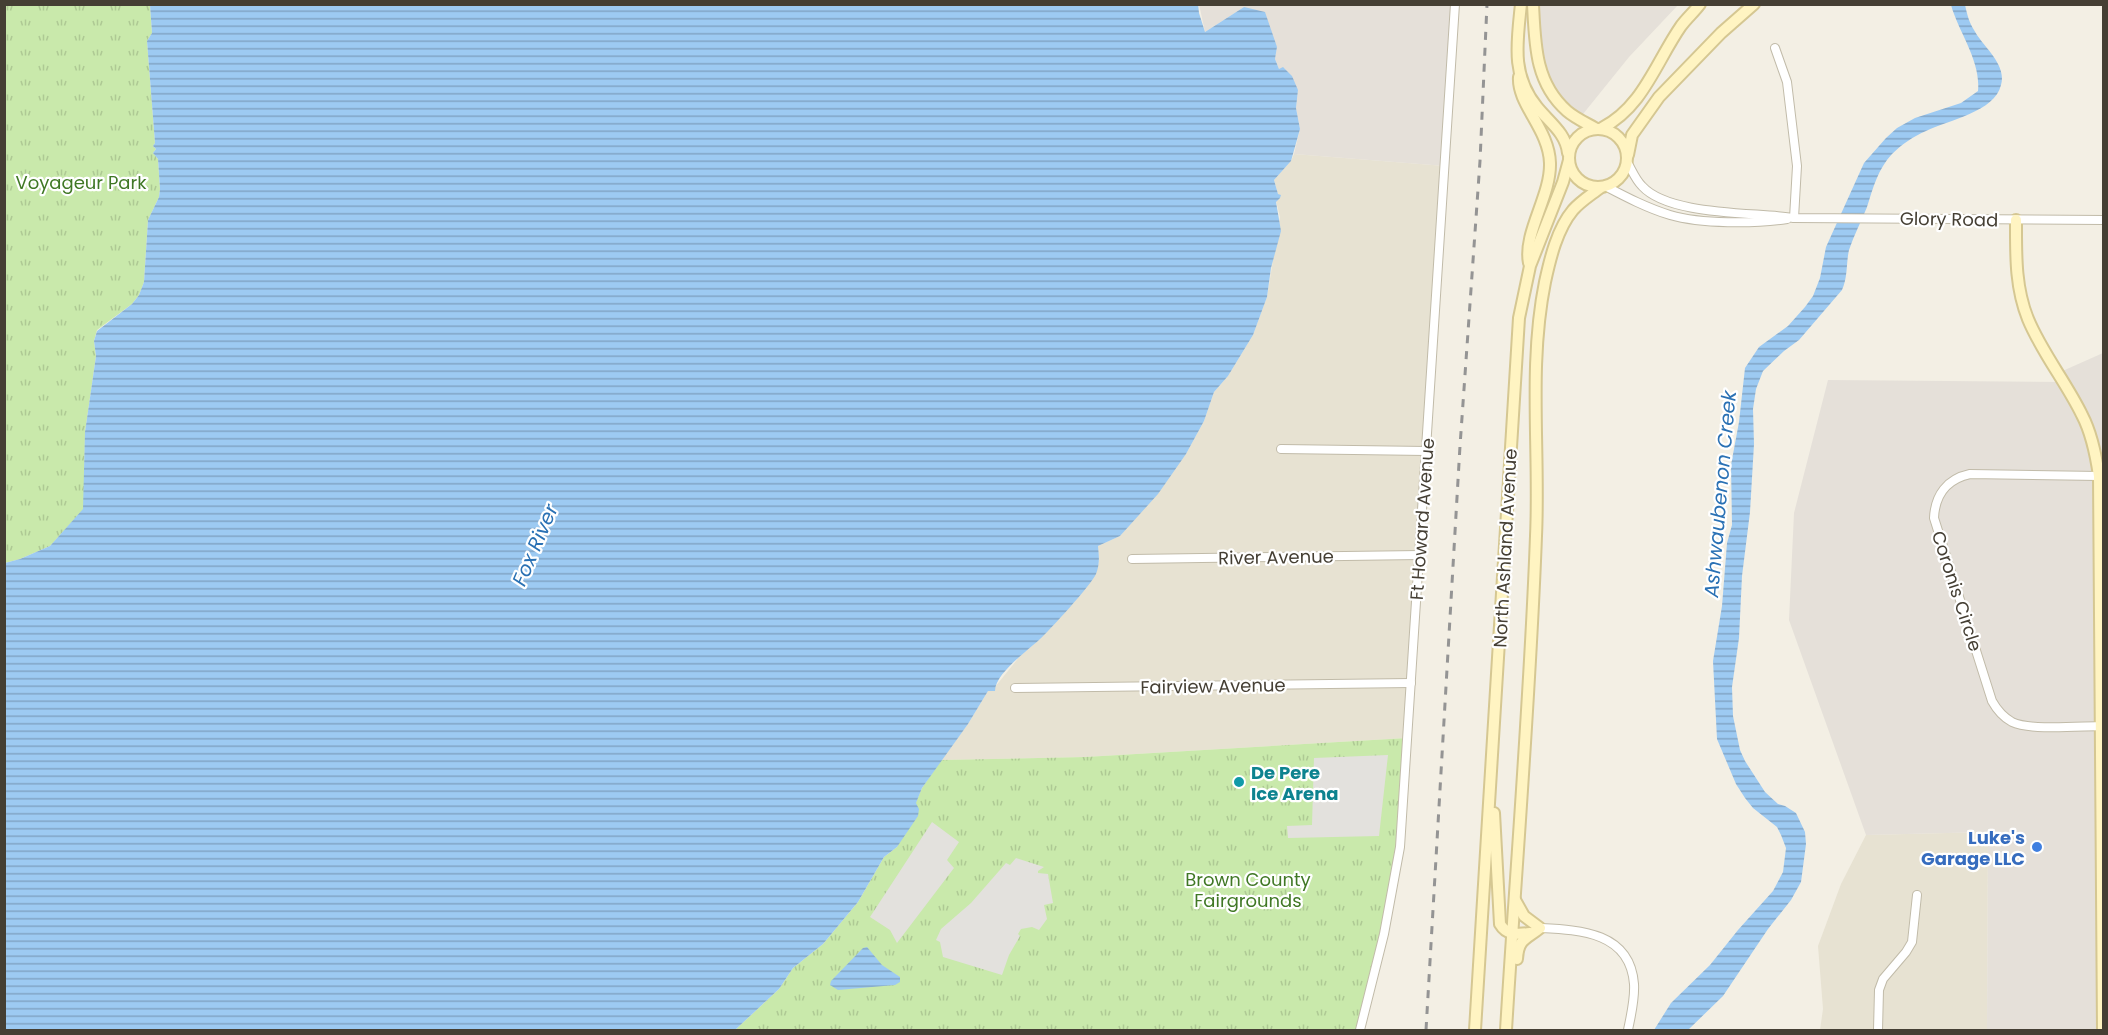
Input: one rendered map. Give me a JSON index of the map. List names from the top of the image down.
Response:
{
  "streets": {
    "main road": ["North Ashland Avenue"],
    "street": [
      "Glory Road",
      "Ft Howard Avenue",
      "River Avenue",
      "Coronis Circle",
      "Fairview Avenue"
    ]
  },
  "crossings": [
    ["Glory Road", "North Ashland Avenue"],
    ["Ft Howard Avenue", "River Avenue"],
    ["Ft Howard Avenue", "Fairview Avenue"]
  ],
  "water": ["Ashwaubenon Creek", "Fox River"],
  "parks": ["Voyageur Park", "Brown County Fairgrounds"],
  "places": ["De Pere Ice Arena", "Luke's Garage LLC"]
}
